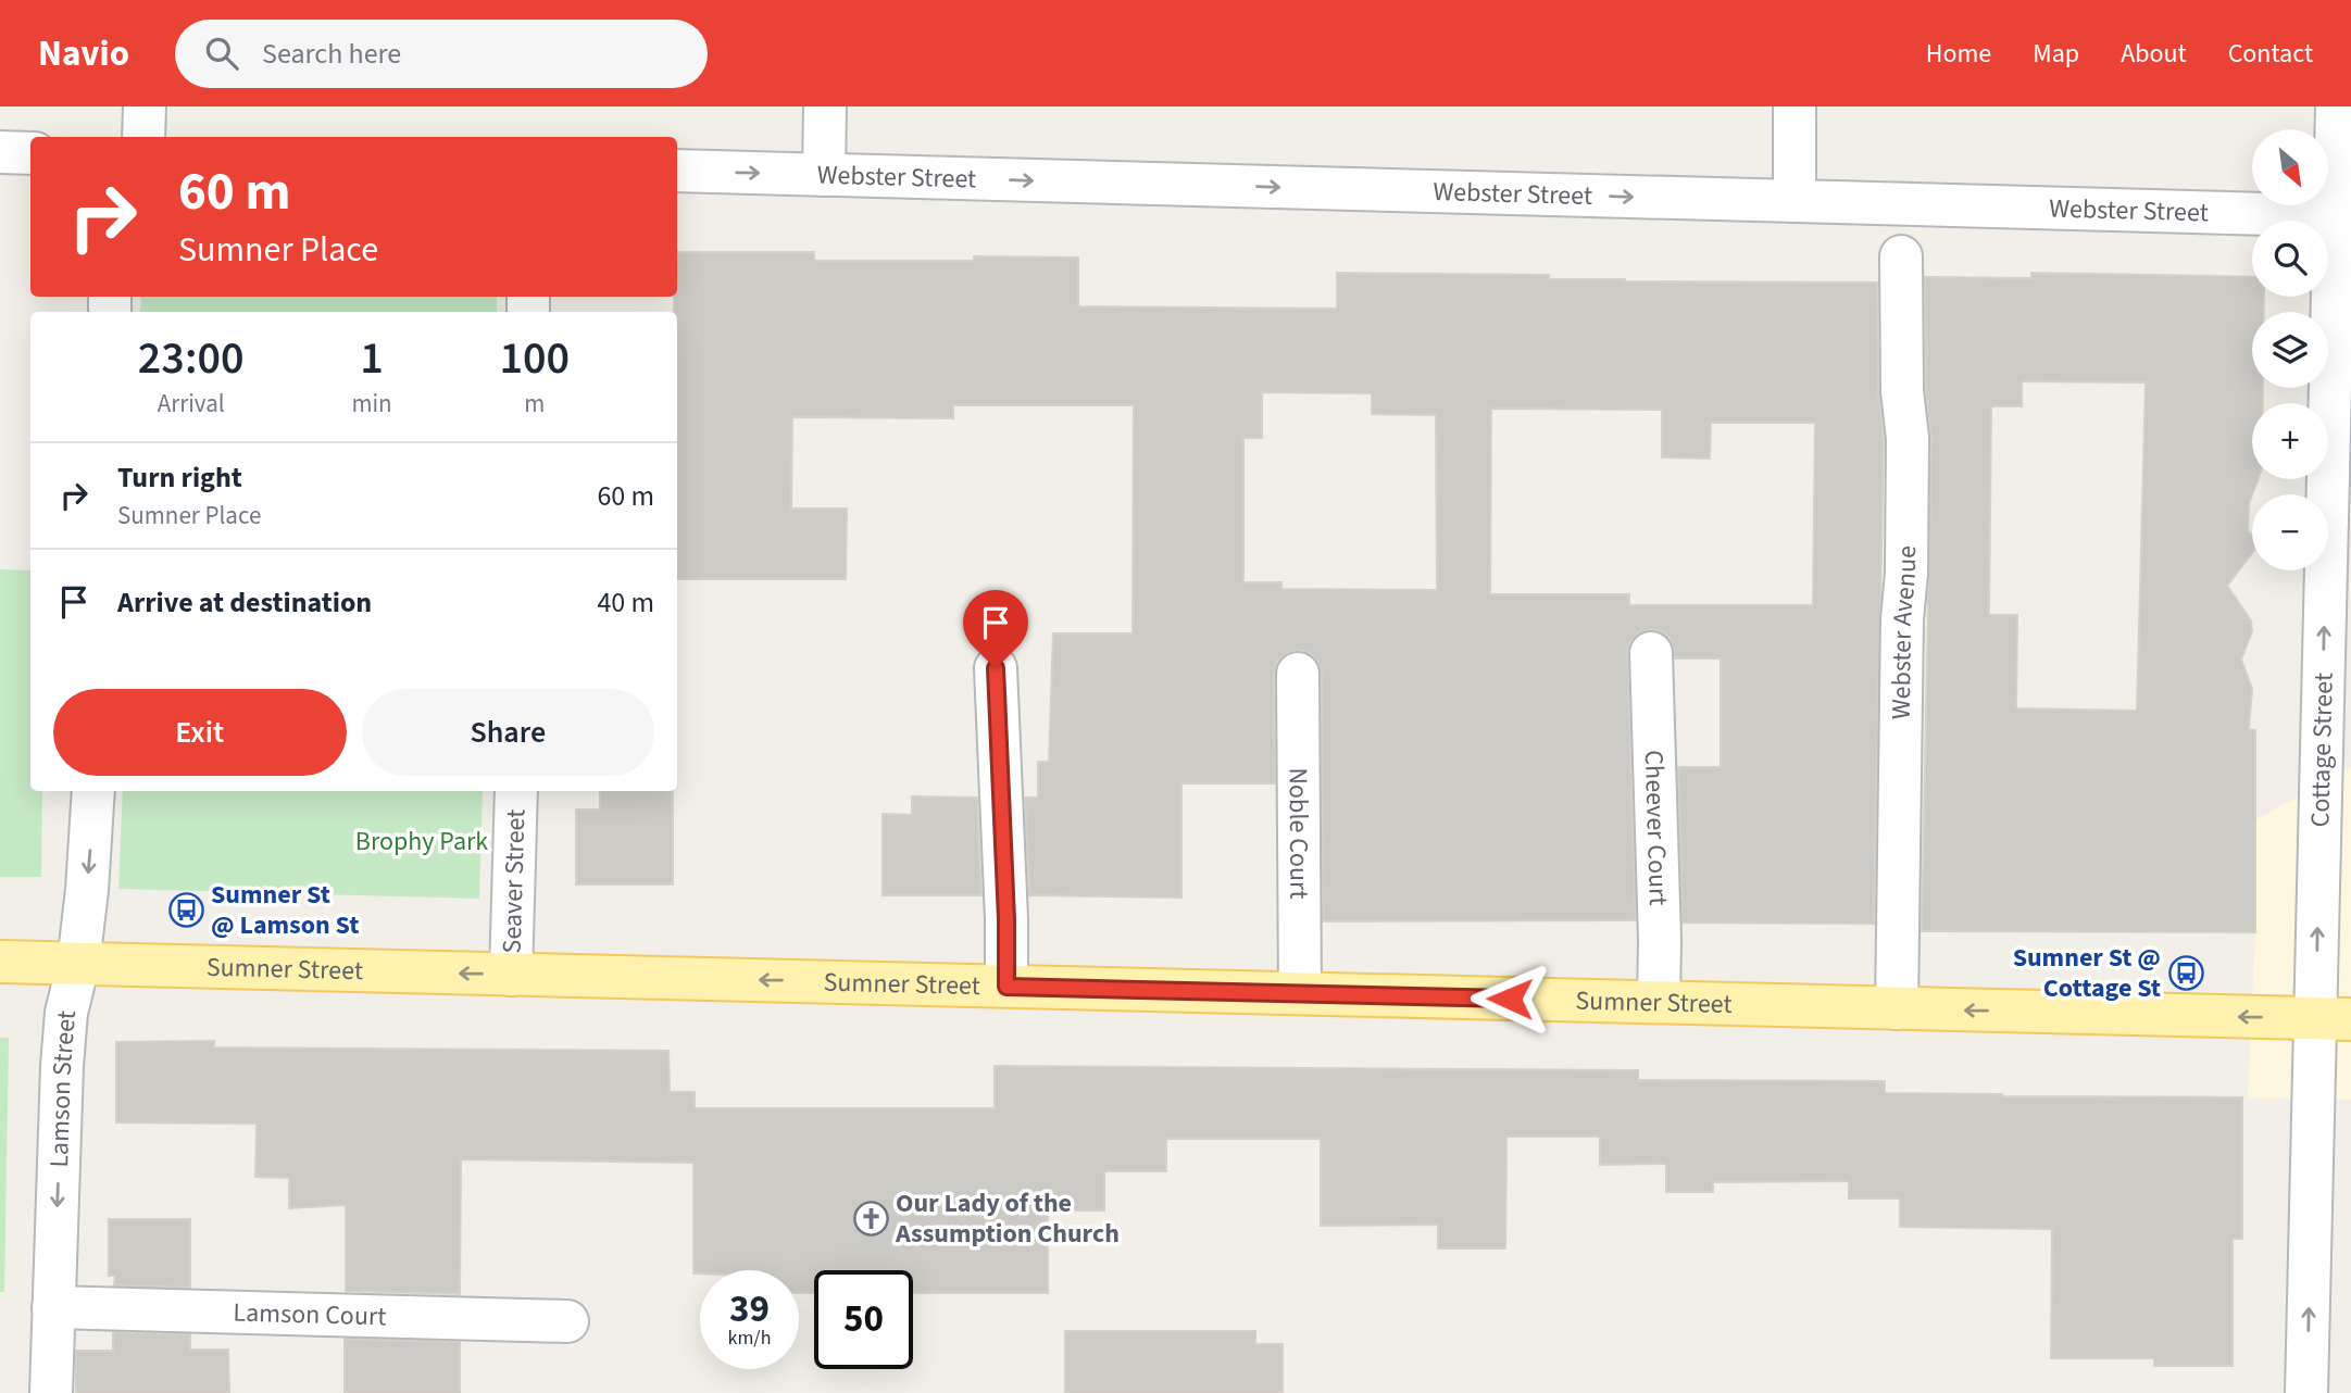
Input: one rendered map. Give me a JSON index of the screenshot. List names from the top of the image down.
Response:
{
  "streets": {
    "main road": ["Sumner Street"],
    "street": [
      "Webster Street",
      "Webster Avenue",
      "Cottage Street",
      "Cheever Court",
      "Noble Court",
      "Seaver Street",
      "Lamson Street",
      "Lamson Court"
    ]
  },
  "crossings": [
    ["Webster Street", "Cottage Street"],
    ["Webster Avenue", "Sumner Street"],
    ["Cottage Street", "Sumner Street"],
    ["Cheever Court", "Sumner Street"],
    ["Noble Court", "Sumner Street"],
    ["Seaver Street", "Sumner Street"],
    ["Sumner Street", "Lamson Street"],
    ["Lamson Street", "Lamson Court"]
  ],
  "one_way": [
    "Webster Street",
    "Cottage Street",
    "Sumner Street",
    "Lamson Street"
  ],
  "parks": ["Brophy Park"],
  "places": {
    "bus stop": ["Sumner St @ Lamson St", "Sumner St @ Cottage St"],
    "church": ["Our Lady of the Assumption Church"]
  },
  "north": "bottom right",
  "page": {
    "header": "Navio",
    "search": "Search here",
    "nav": [
      "Home",
      "Map",
      "About",
      "Contact"
    ],
    "map_buttons": ["+", "−"],
    "turn": ["60 m", "Sumner Place"],
    "eta": [
      "23:00",
      "Arrival",
      "1",
      "min",
      "100",
      "m"
    ],
    "list": [
      {
        "name": "Turn right",
        "note": "Sumner Place",
        "value": "60 m"
      },
      {
        "name": "Arrive at destination",
        "value": "40 m"
      }
    ],
    "buttons": ["Exit", "Share"],
    "speed": "39 km/h",
    "limit": "50"
  }
}
